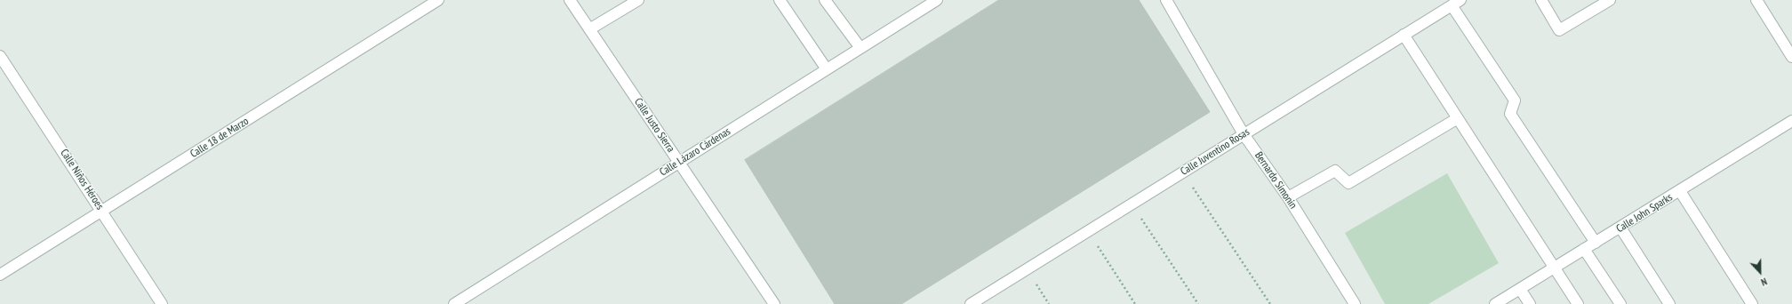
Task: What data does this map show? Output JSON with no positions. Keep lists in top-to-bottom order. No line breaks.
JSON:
{"streets":{"street":["Calle Justo Sierra","Calle 18 de Marzo","Calle Lázaro Cárdenas","Calle Juventino Rosas","Calle Niños Héroes","Bernardo Simonin","Calle John Sparks"]},"crossings":[["Calle Justo Sierra","Calle Lázaro Cárdenas"],["Calle 18 de Marzo","Calle Niños Héroes"],["Calle Juventino Rosas","Bernardo Simonin"]],"north":"bottom"}
